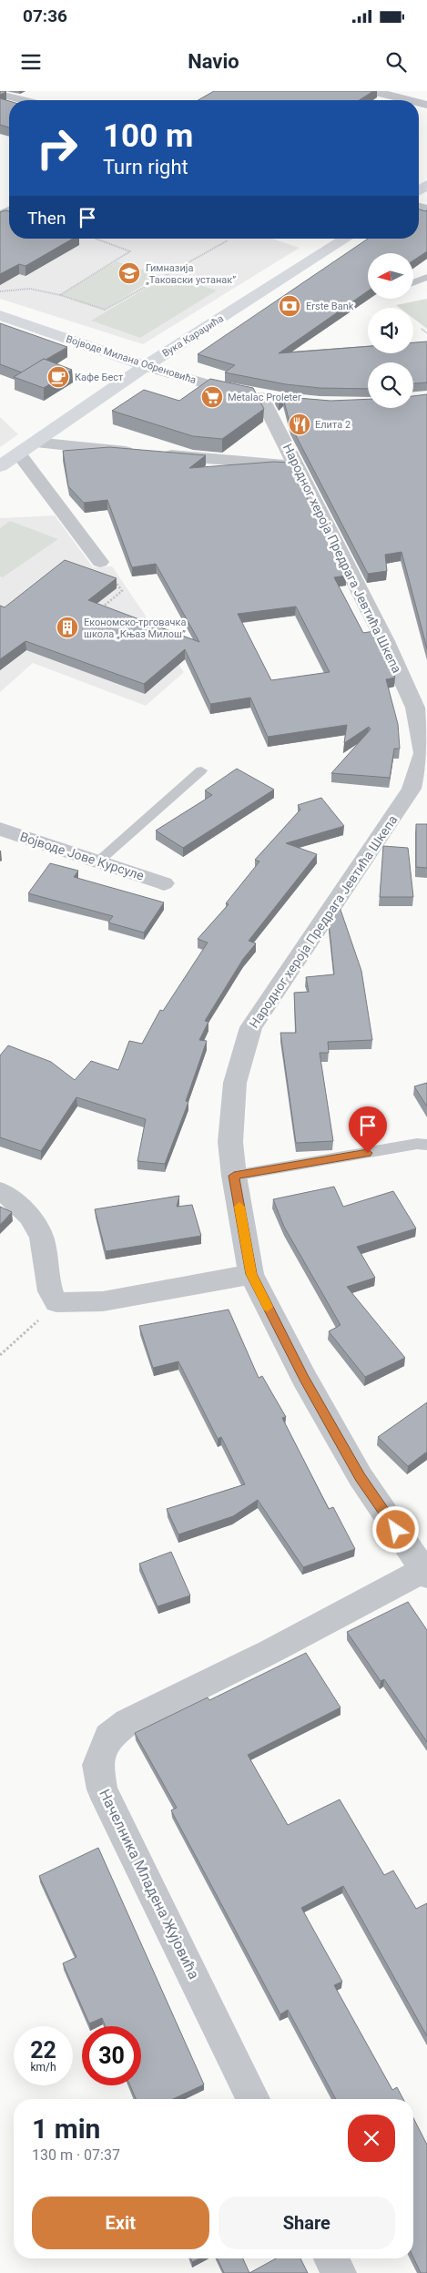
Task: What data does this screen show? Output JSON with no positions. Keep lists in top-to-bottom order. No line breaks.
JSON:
{"streets":{"street":["Вука Караџића","Војводе Милана Обреновића","Народног хероја Предрага Јевтића Шкепа","Војводе Јове Курсуле","Начелника Младена Жујовића"]},"crossings":[["Вука Караџића","Војводе Милана Обреновића"],["Војводе Милана Обреновића","Народног хероја Предрага Јевтића Шкепа"],["Народног хероја Предрага Јевтића Шкепа","Начелника Младена Жујовића"]],"places":{"school or university":["Гимназија „Таковски устанак”"],"bank":["Erste Bank"],"cafe":["Кафе Бест"],"supermarket":["Metalac Proleter"],"restaurant":["Елита 2"],"building":["Економско-трговачка школа „Књаз Милош”"]},"north":"left","page":{"status":"07:36","header":"Navio","turn":["100 m","Turn right"],"then":"Then","speed":"22 km/h","limit":"30","heading":["1 min","130 m · 07:37"],"buttons":["Exit","Share"]}}
